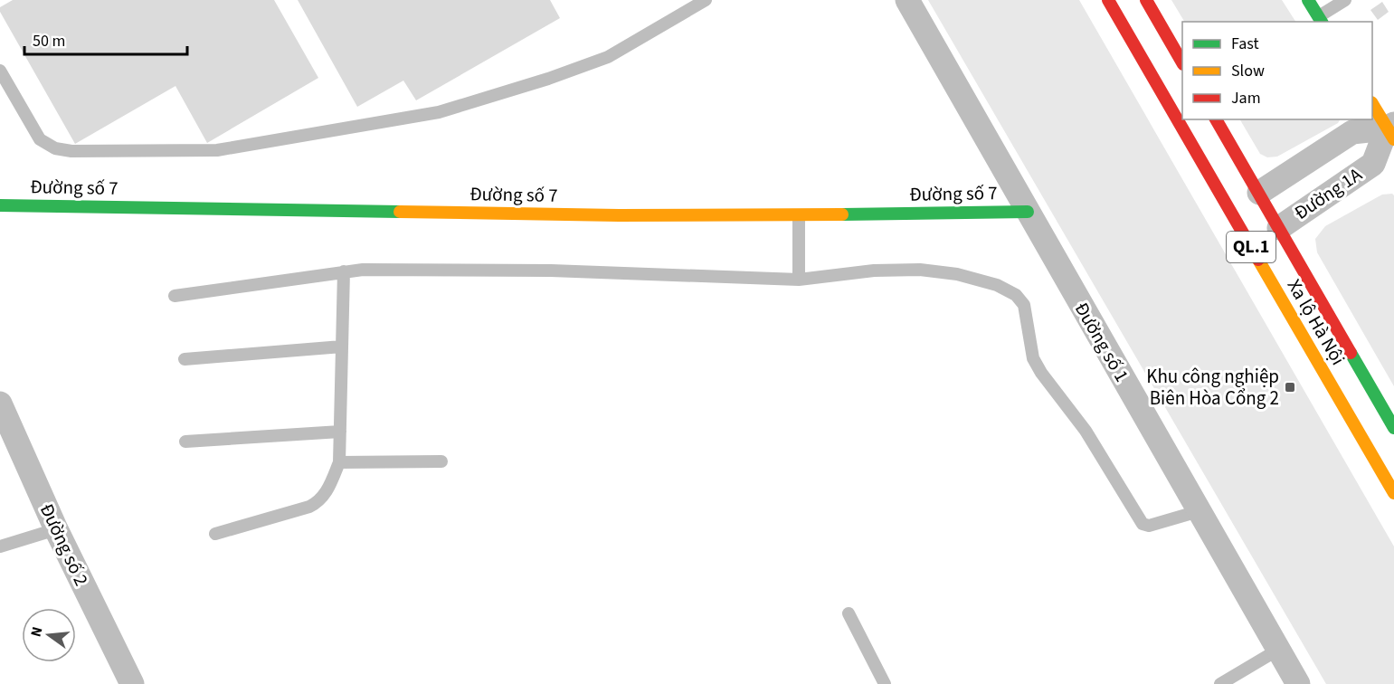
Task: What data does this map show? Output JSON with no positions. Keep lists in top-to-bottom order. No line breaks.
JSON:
{"streets":{"main road":["Đường số 7","QL.1","Xa lộ Hà Nội"],"street":["Đường 1A","Đường số 1","Đường số 2"]},"crossings":[["Đường số 7","Đường số 1"],["Đường 1A","Xa lộ Hà Nội"]],"places":{"transit":["Khu công nghiệp Biên Hòa Cổng 2"]},"legend":["Fast","Slow","Jam"],"scale_bar":"50 m","north":"left"}
